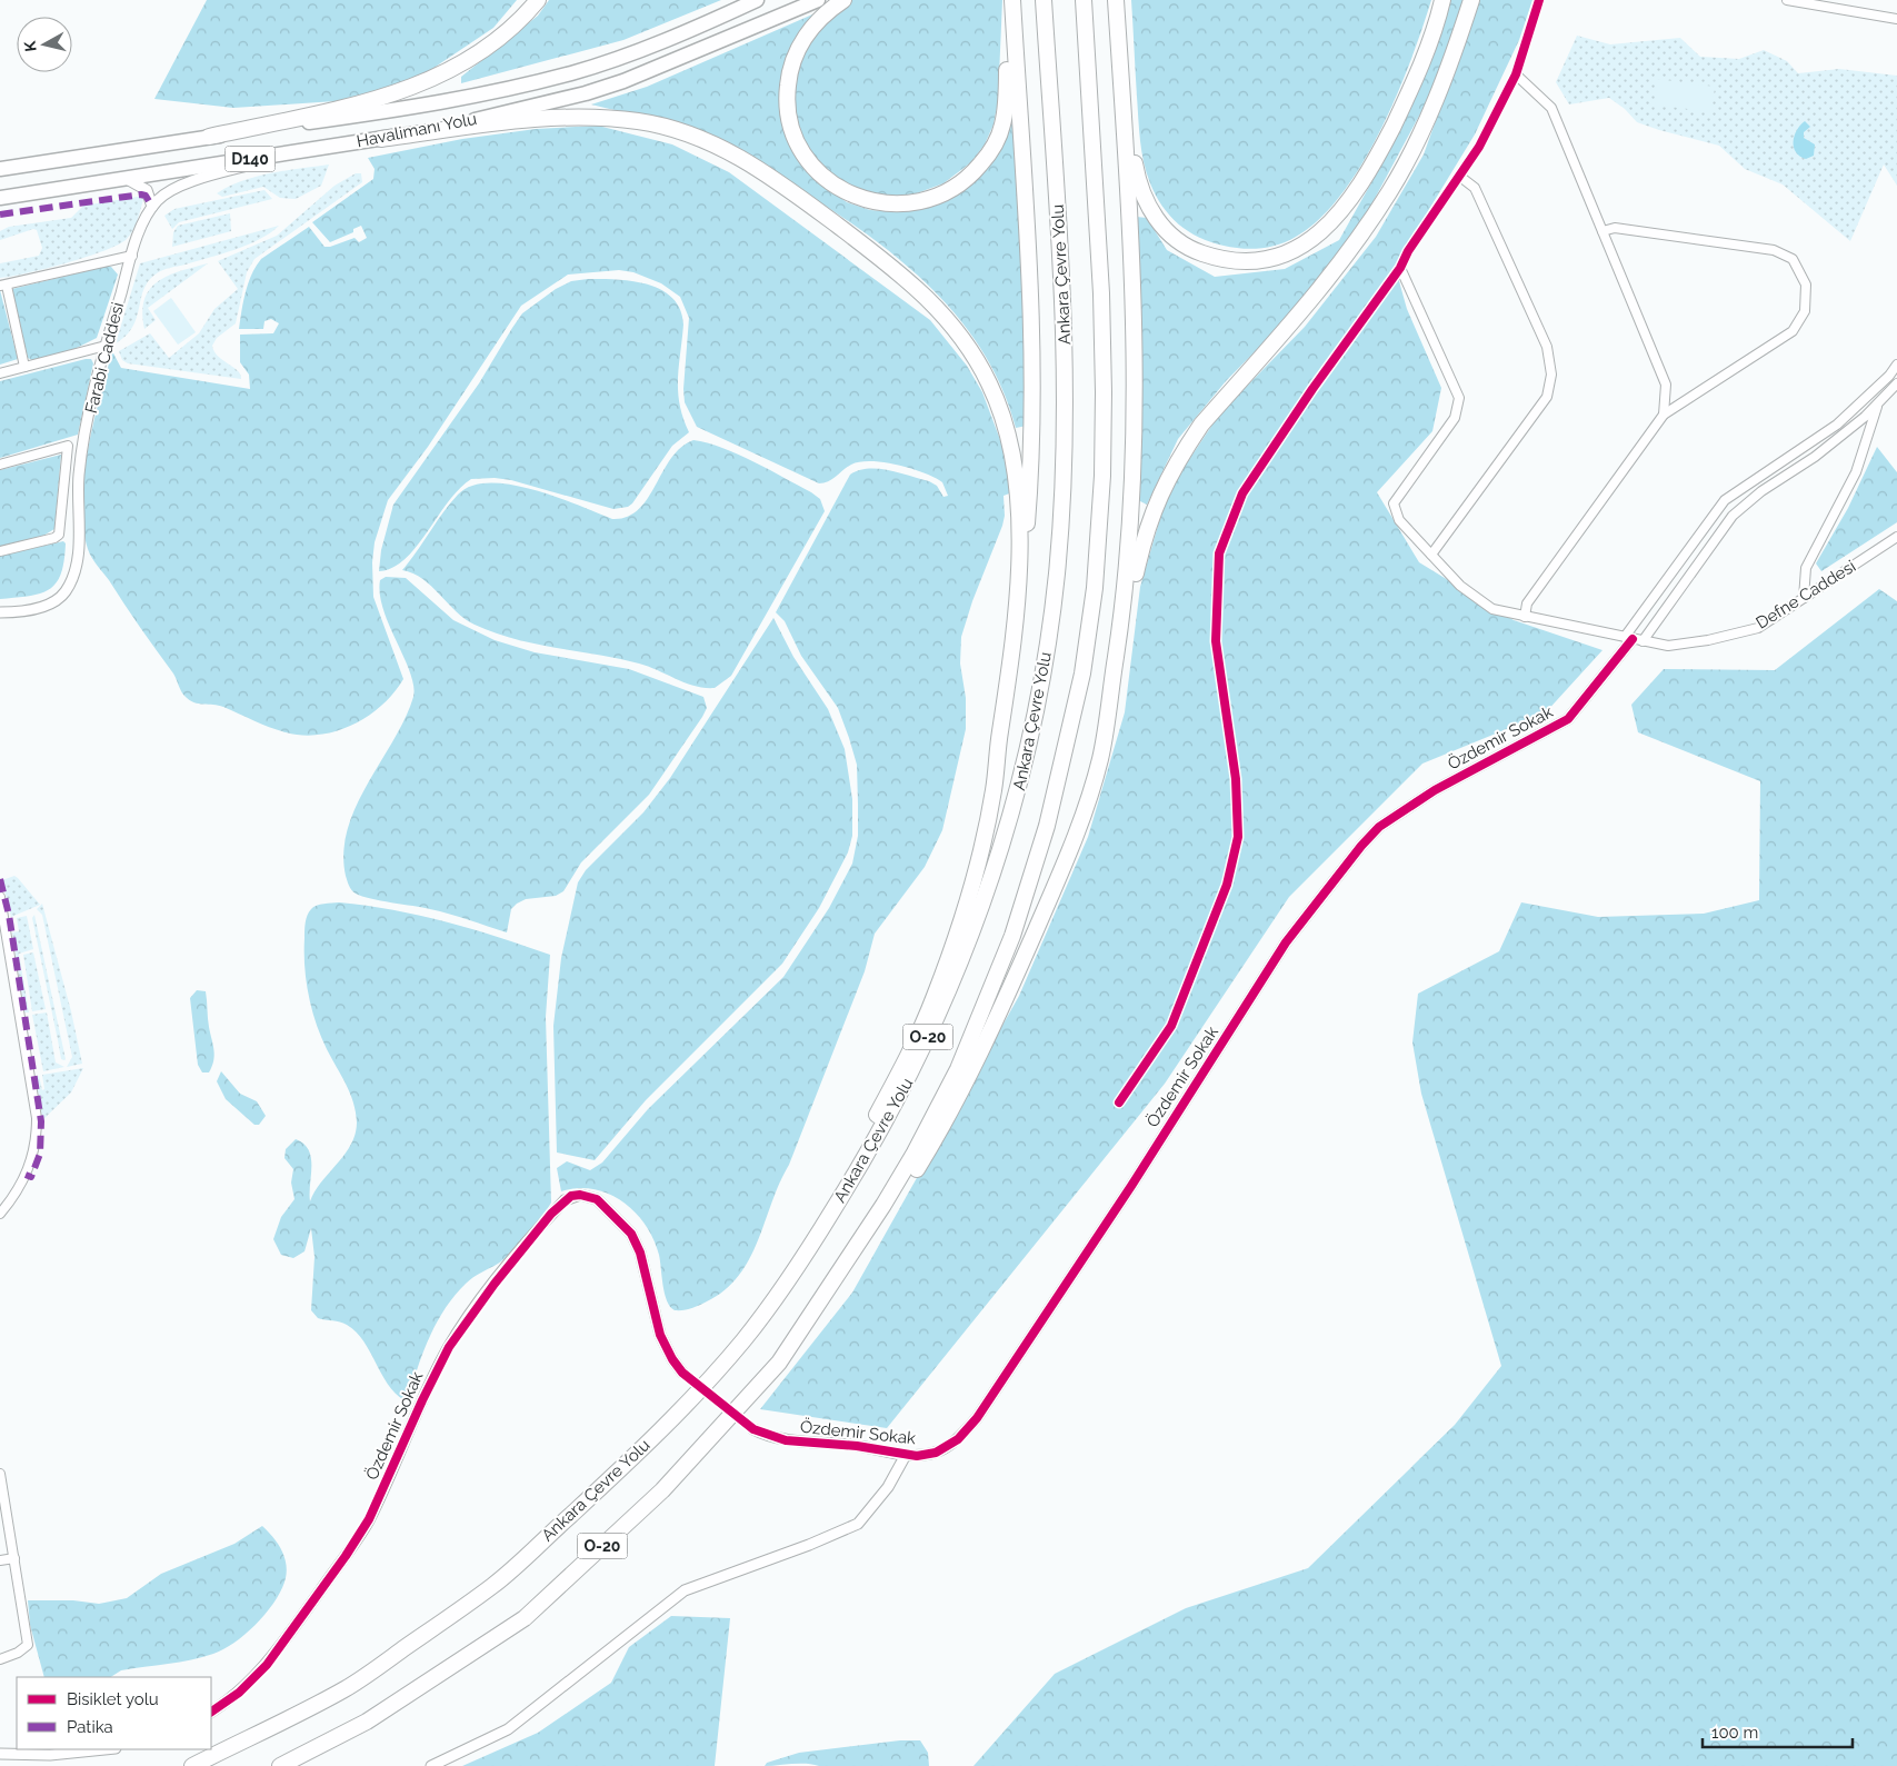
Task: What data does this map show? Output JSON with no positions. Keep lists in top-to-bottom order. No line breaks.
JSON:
{"streets":{"highway":["Havalimanı Yolu","D140","Ankara Çevre Yolu","O-20"],"street":["Farabi Caddesi","Defne Caddesi","Özdemir Sokak"]},"crossings":[["Havalimanı Yolu","Farabi Caddesi"],["Defne Caddesi","Özdemir Sokak"]],"legend":["Bisiklet yolu","Patika"],"scale_bar":"100 m","north":"left"}
